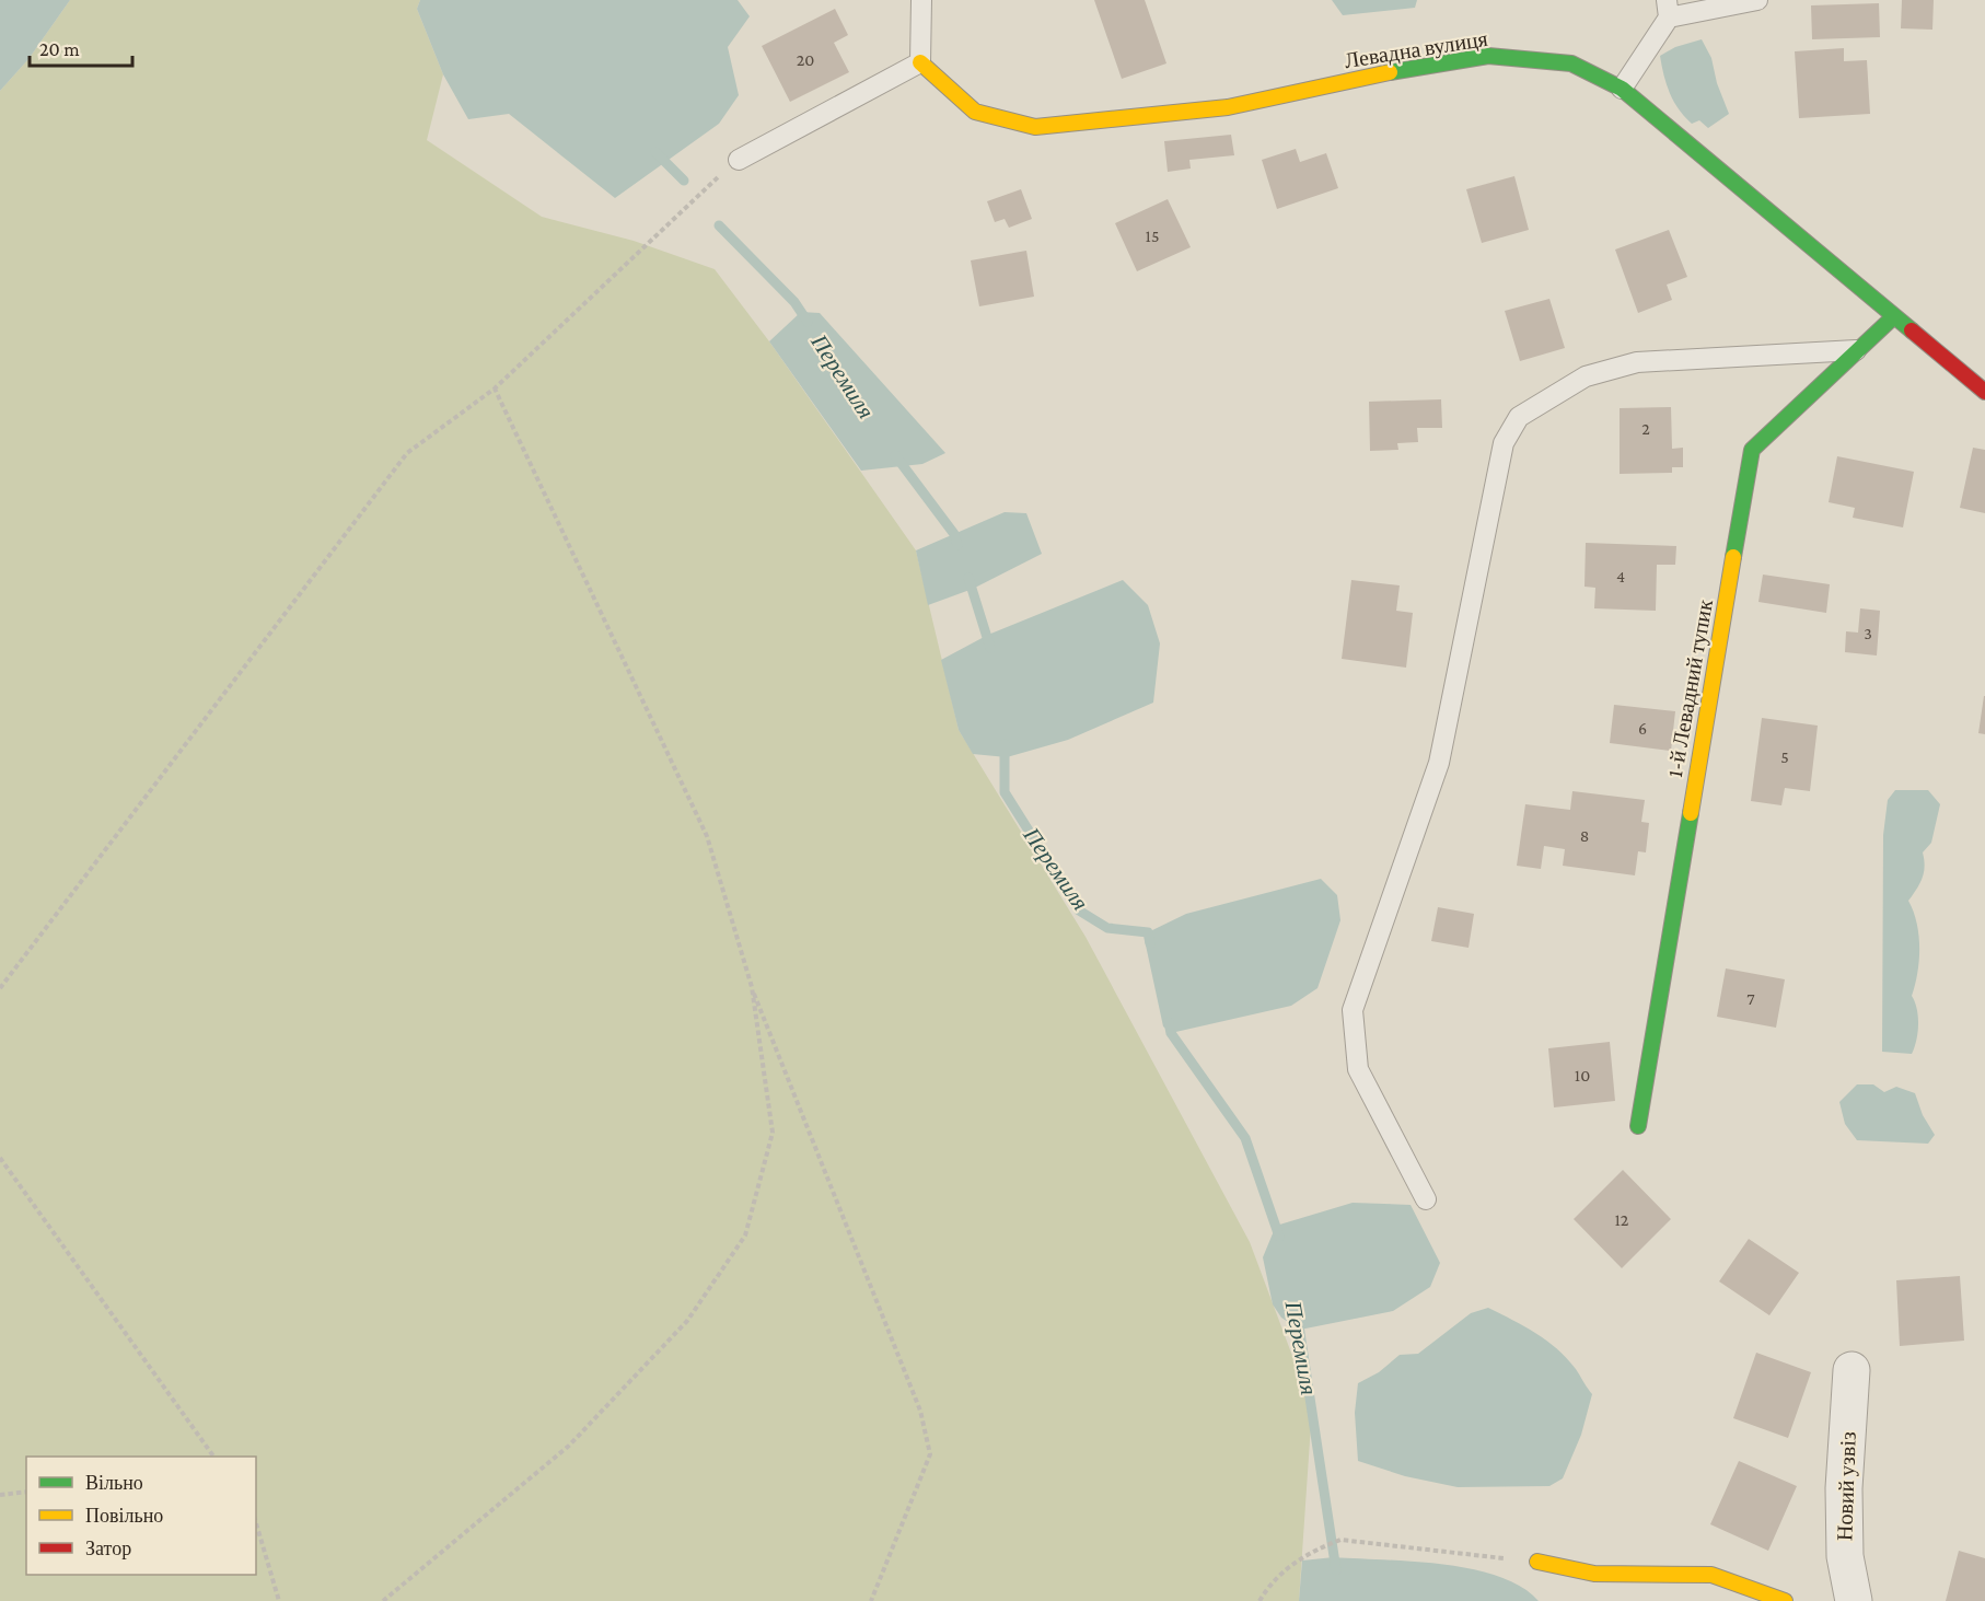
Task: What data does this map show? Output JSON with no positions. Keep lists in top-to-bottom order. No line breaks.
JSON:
{"streets":{"street":["Левадна вулиця","1-й Левадний тупик","Новий узвіз"]},"crossings":[["Левадна вулиця","1-й Левадний тупик"]],"water":["Перемиля"],"house_numbers":["20","15","2","4","3","6","5","8","7","10","12"],"legend":["Вільно","Повільно","Затор"],"scale_bar":"20 m"}
